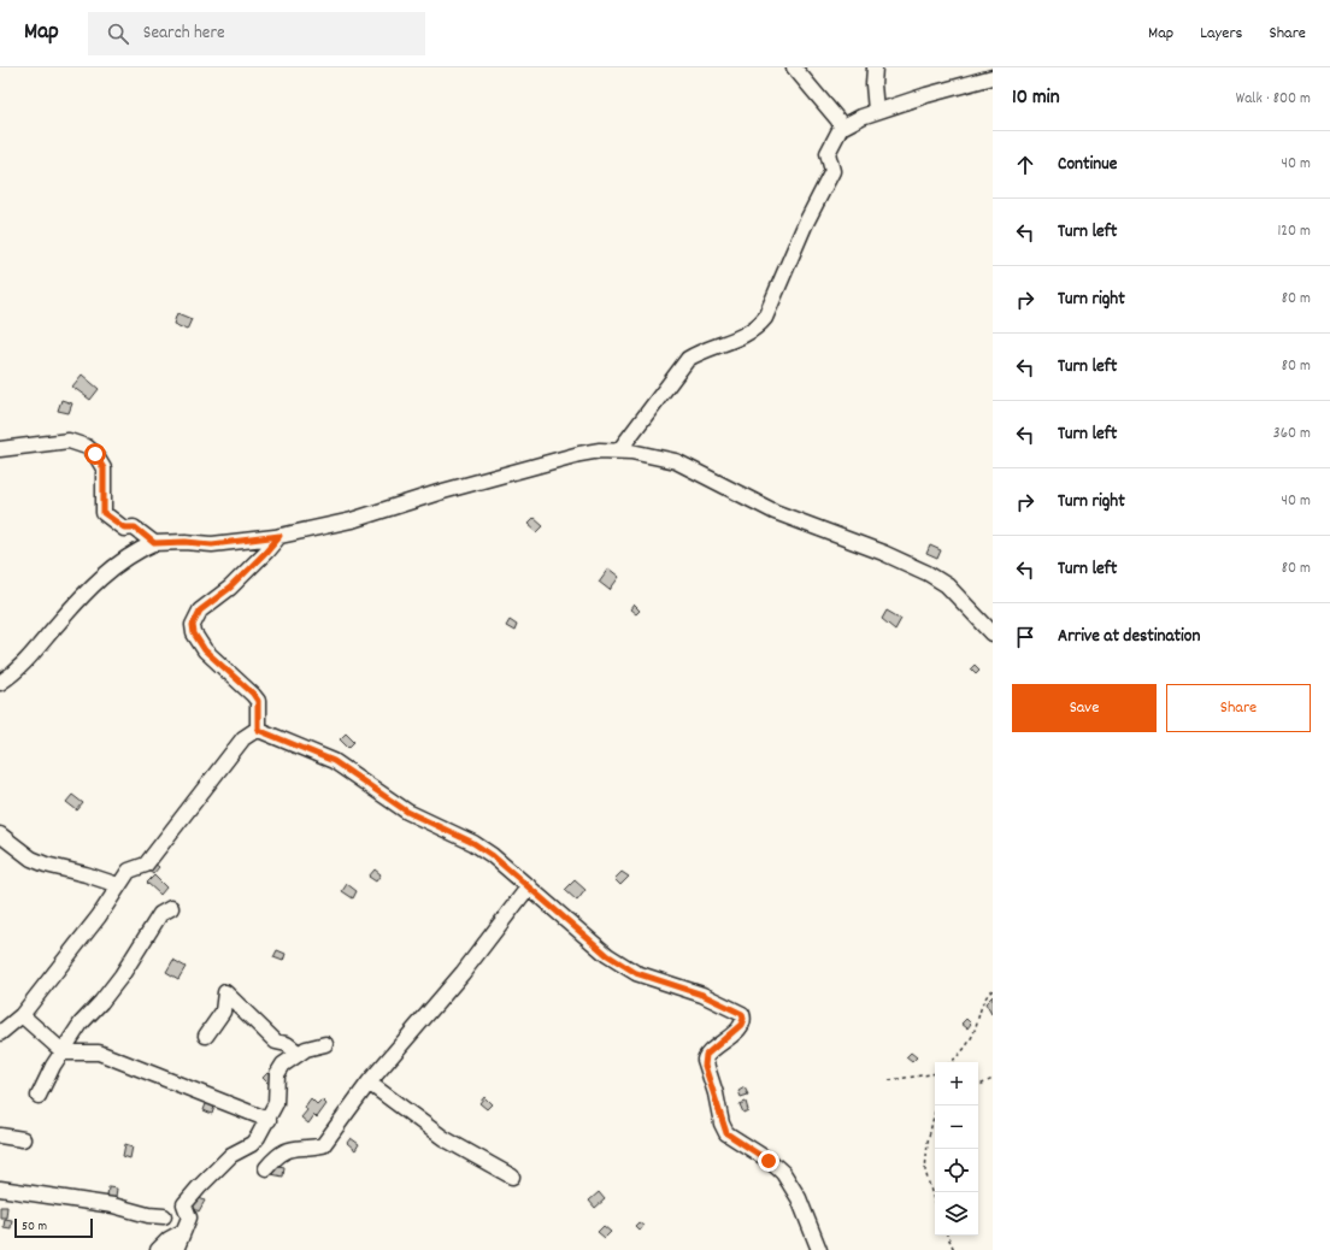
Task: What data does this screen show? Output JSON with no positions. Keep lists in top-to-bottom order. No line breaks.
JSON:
{"scale_bar":"50 m","page":{"header":"Map","search":"Search here","nav":["Map","Layers","Share"],"heading":["10 min","Walk · 800 m"],"list":[["Continue","40 m"],["Turn left","120 m"],["Turn right","80 m"],["Turn left","80 m"],["Turn left","360 m"],["Turn right","40 m"],["Turn left","80 m"],"Arrive at destination"],"buttons":["Save","Share"],"map_buttons":["+","−"],"scale":"50 m"}}
